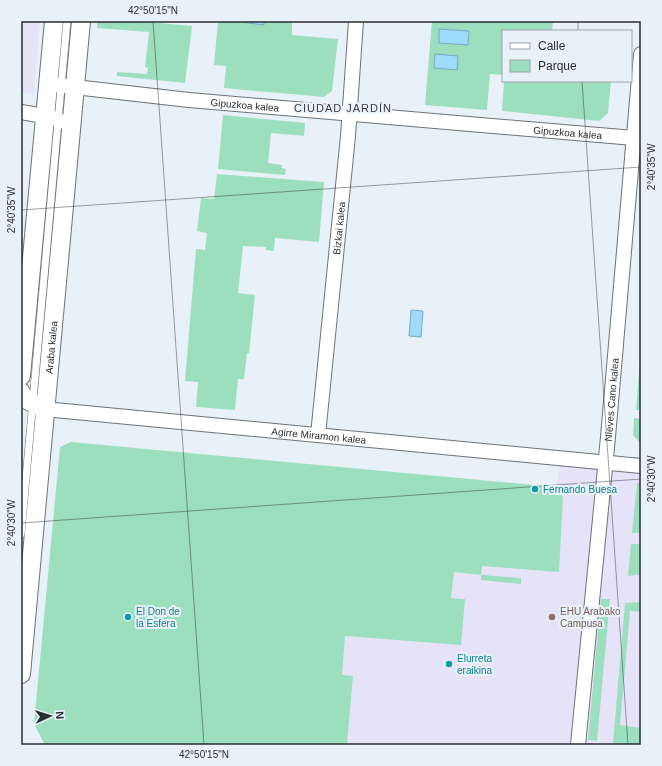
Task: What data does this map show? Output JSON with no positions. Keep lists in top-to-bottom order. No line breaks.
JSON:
{"streets":{"street":["Gipuzkoa kalea","Bizkai kalea","Araba kalea","Nieves Cano kalea","Agirre Miramon kalea"]},"crossings":[["Gipuzkoa kalea","Bizkai kalea"],["Gipuzkoa kalea","Araba kalea"],["Gipuzkoa kalea","Nieves Cano kalea"],["Bizkai kalea","Agirre Miramon kalea"],["Araba kalea","Agirre Miramon kalea"],["Nieves Cano kalea","Agirre Miramon kalea"]],"districts":["CIUDAD JARDÍN"],"places":["Fernando Buesa","El Don de la Esfera","EHU Arabako Campusa","Elurreta eraikina"],"legend":["Calle","Parque"],"north":"right","coordinates":["42°50'15\"N","2°40'35\"W","2°40'30\"W"]}
